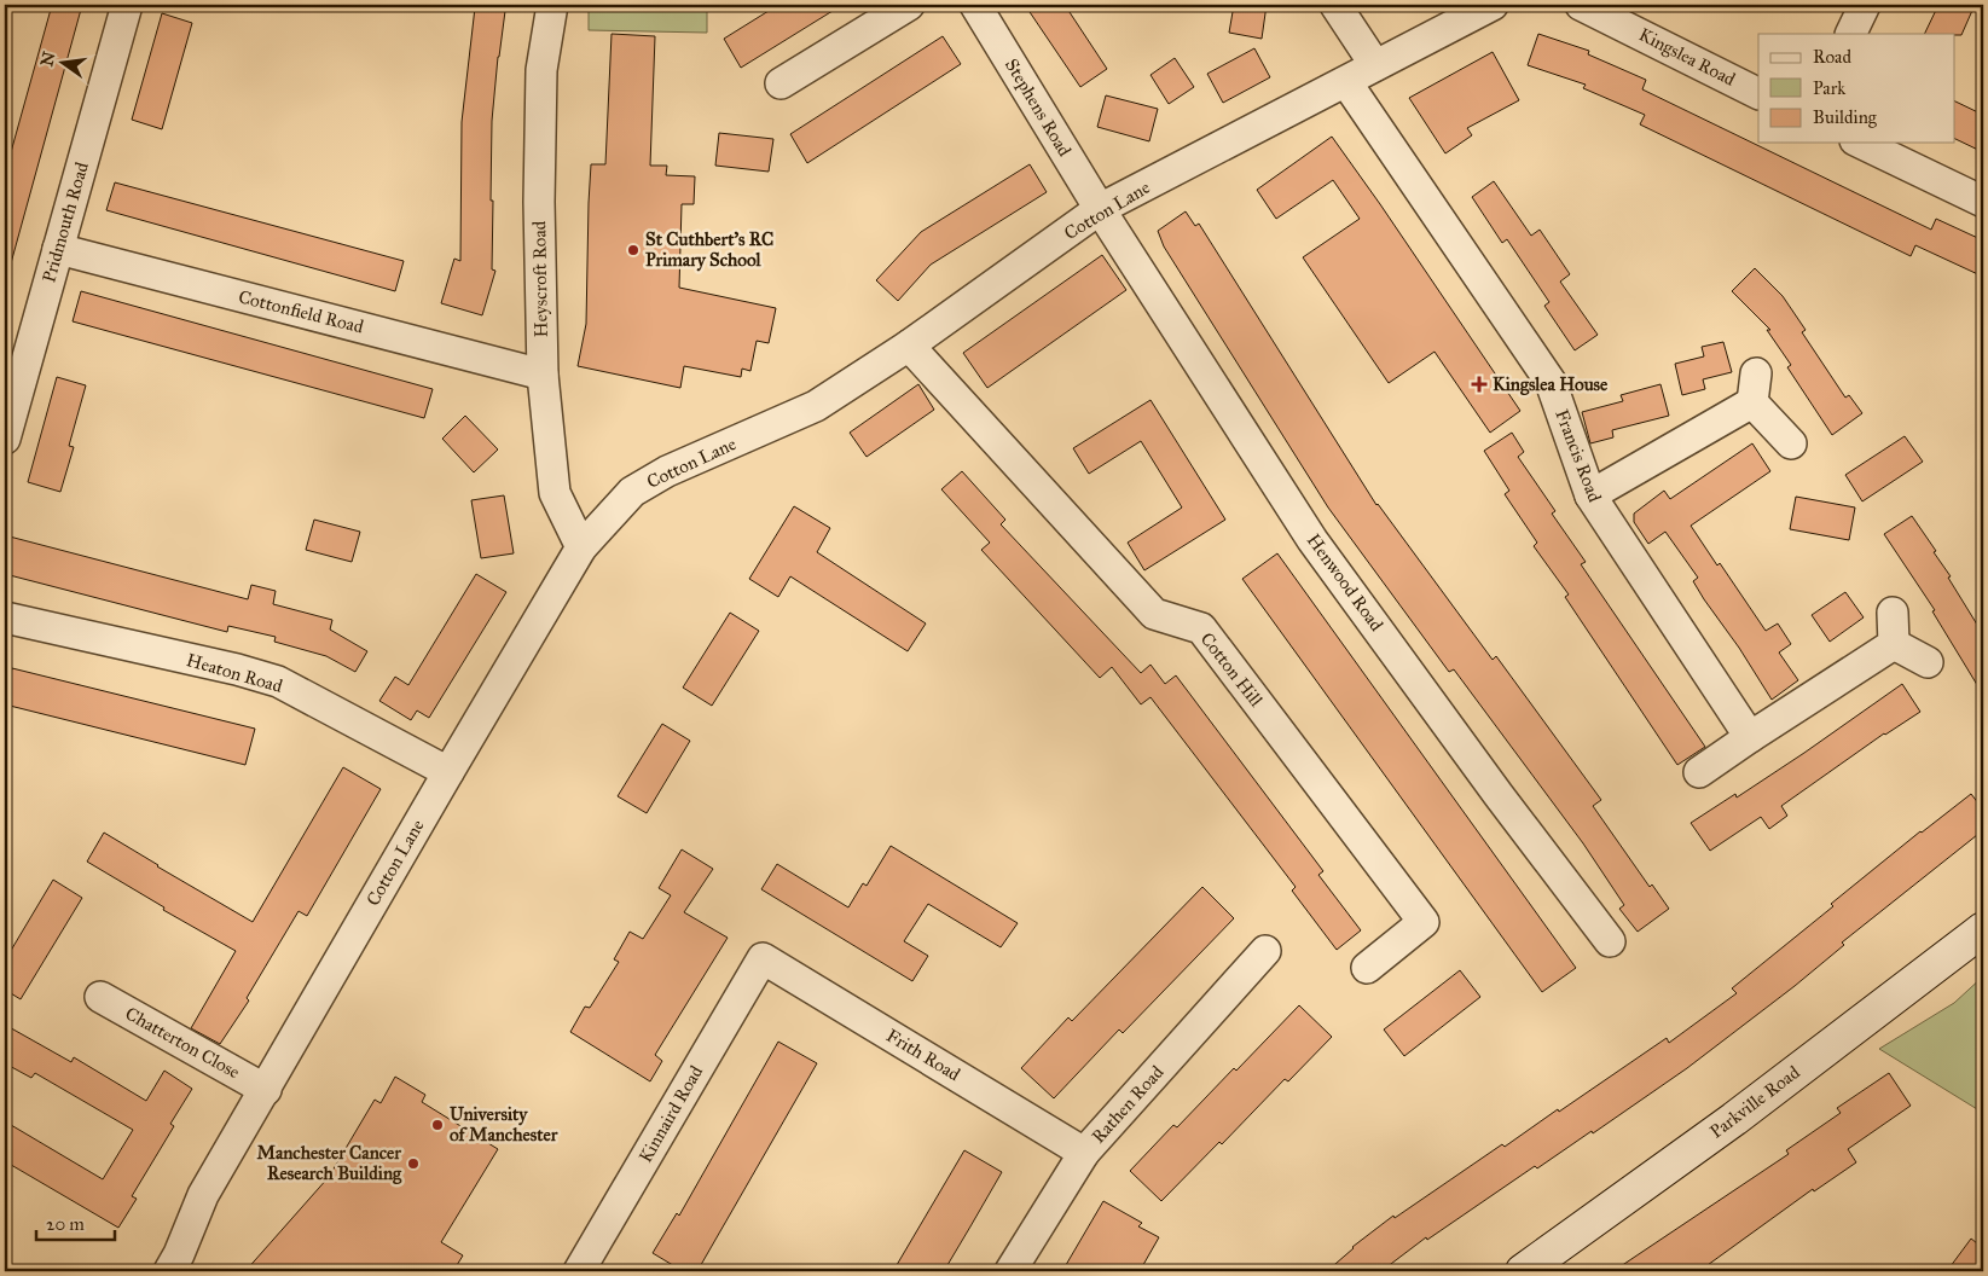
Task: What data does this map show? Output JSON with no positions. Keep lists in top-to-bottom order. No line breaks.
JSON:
{"streets":{"street":["Kingslea Road","Stephens Road","Cotton Lane","Pridmouth Road","Heyscroft Road","Cottonfield Road","Francis Road","Henwood Road","Cotton Hill","Heaton Road","Chatterton Close","Frith Road","Parkville Road","Rathen Road","Kinnaird Road"]},"crossings":[["Stephens Road","Cotton Lane"],["Stephens Road","Henwood Road"],["Cotton Lane","Heyscroft Road"],["Cotton Lane","Francis Road"],["Cotton Lane","Henwood Road"],["Cotton Lane","Cotton Hill"],["Cotton Lane","Heaton Road"],["Cotton Lane","Chatterton Close"],["Pridmouth Road","Cottonfield Road"],["Heyscroft Road","Cottonfield Road"],["Frith Road","Rathen Road"],["Frith Road","Kinnaird Road"]],"places":{"other":["St Cuthbert's RC Primary School","University of Manchester","Manchester Cancer Research Building"],"health":["Kingslea House"]},"legend":["Road","Park","Building"],"scale_bar":"20 m","north":"left"}
